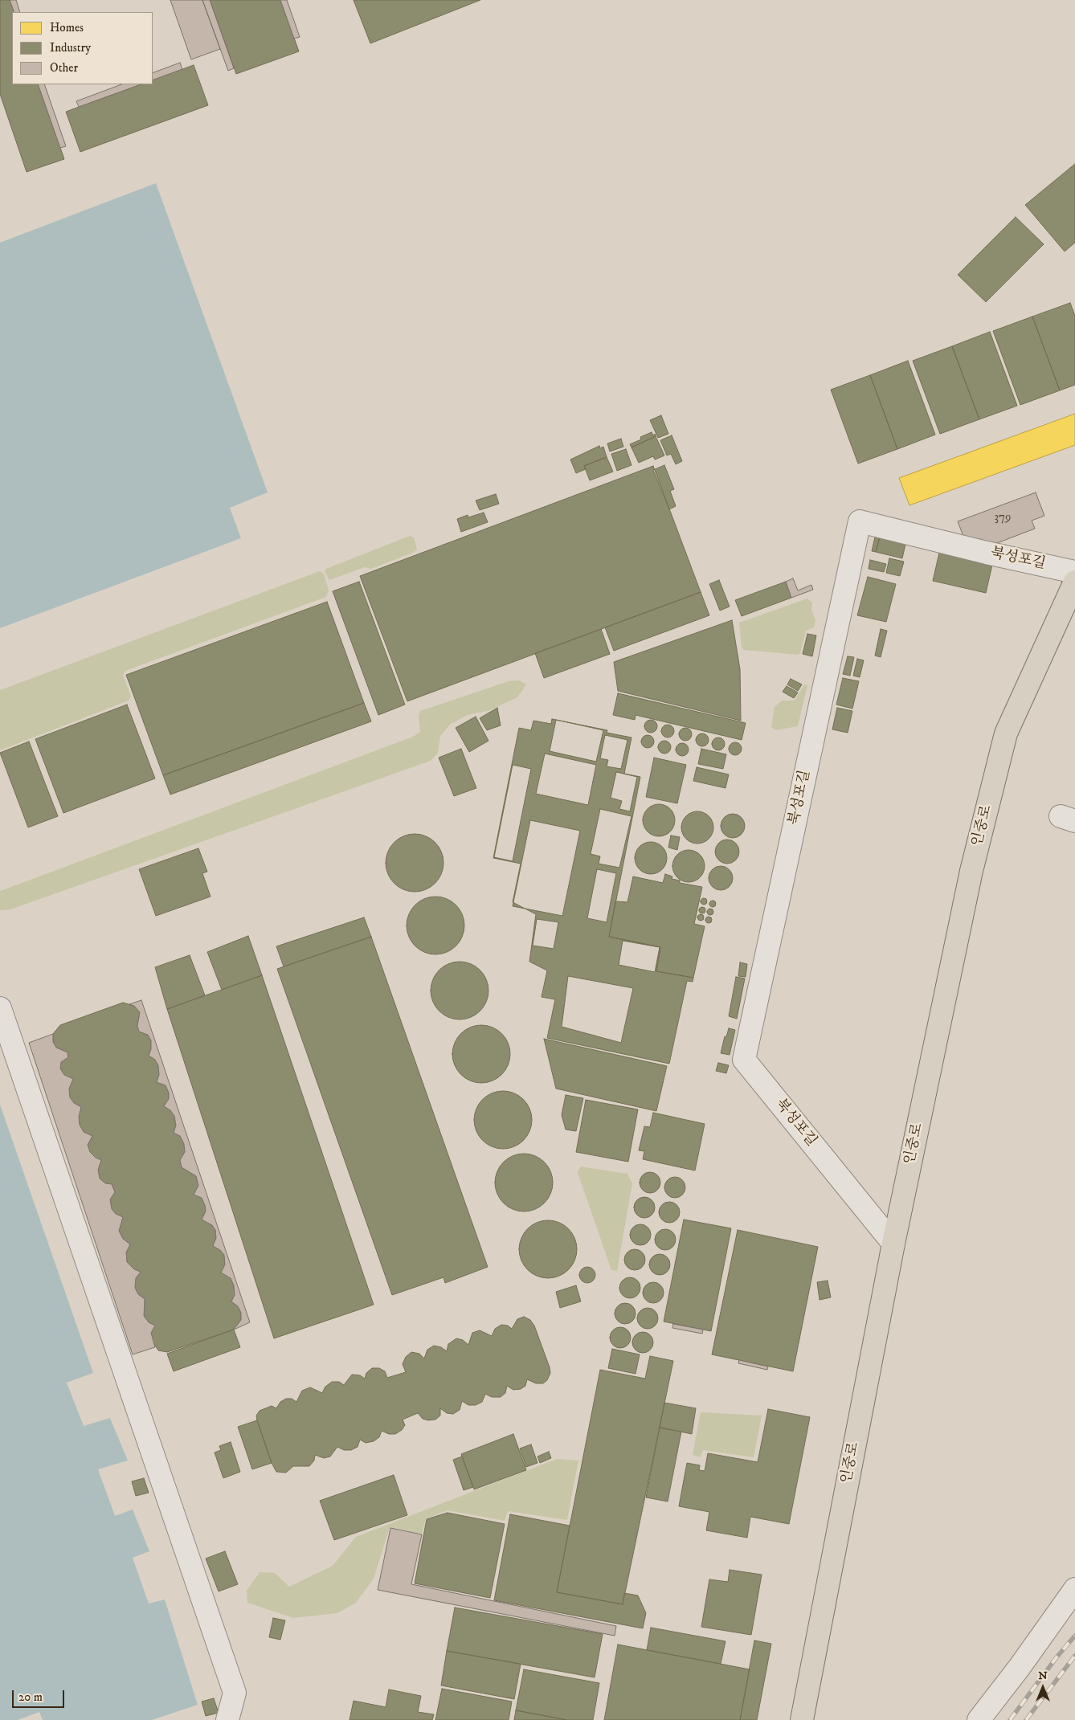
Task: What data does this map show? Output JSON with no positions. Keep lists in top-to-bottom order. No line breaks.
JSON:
{"streets":{"main road":["인중로"],"lane":["북성포길"]},"crossings":[["북성포길","인중로"]],"house_numbers":["379"],"legend":["Homes","Industry","Other"],"scale_bar":"20 m","north":"top"}
